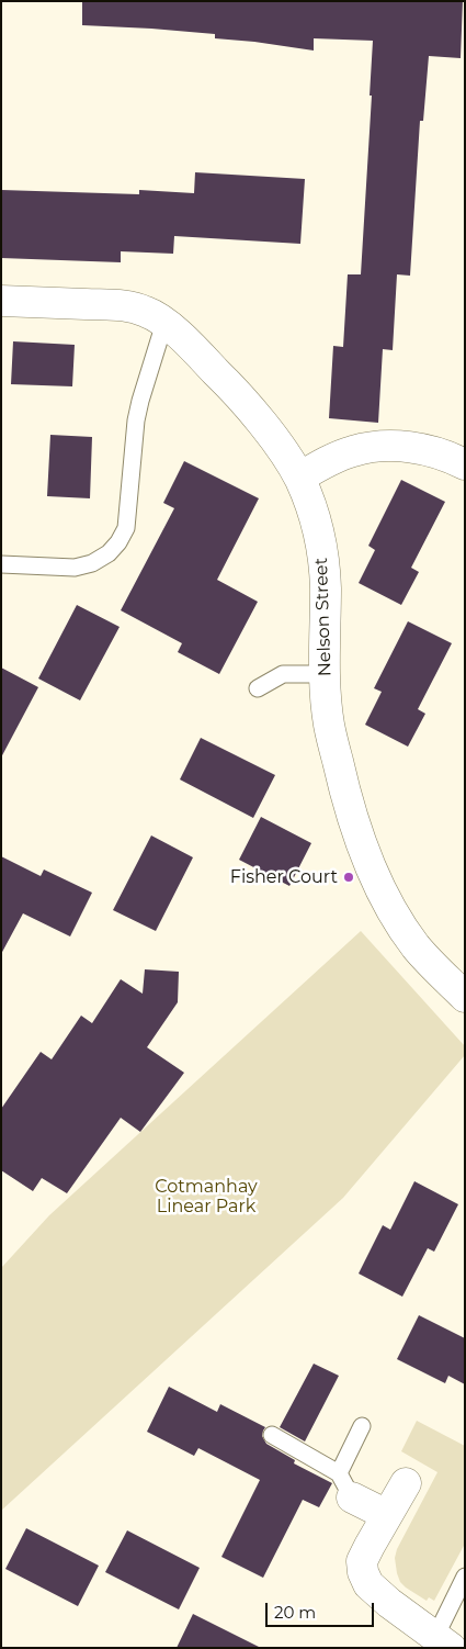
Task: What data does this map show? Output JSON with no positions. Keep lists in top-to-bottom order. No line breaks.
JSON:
{"streets":{"street":["Nelson Street"]},"parks":["Cotmanhay Linear Park"],"places":["Fisher Court"],"scale_bar":"20 m"}
